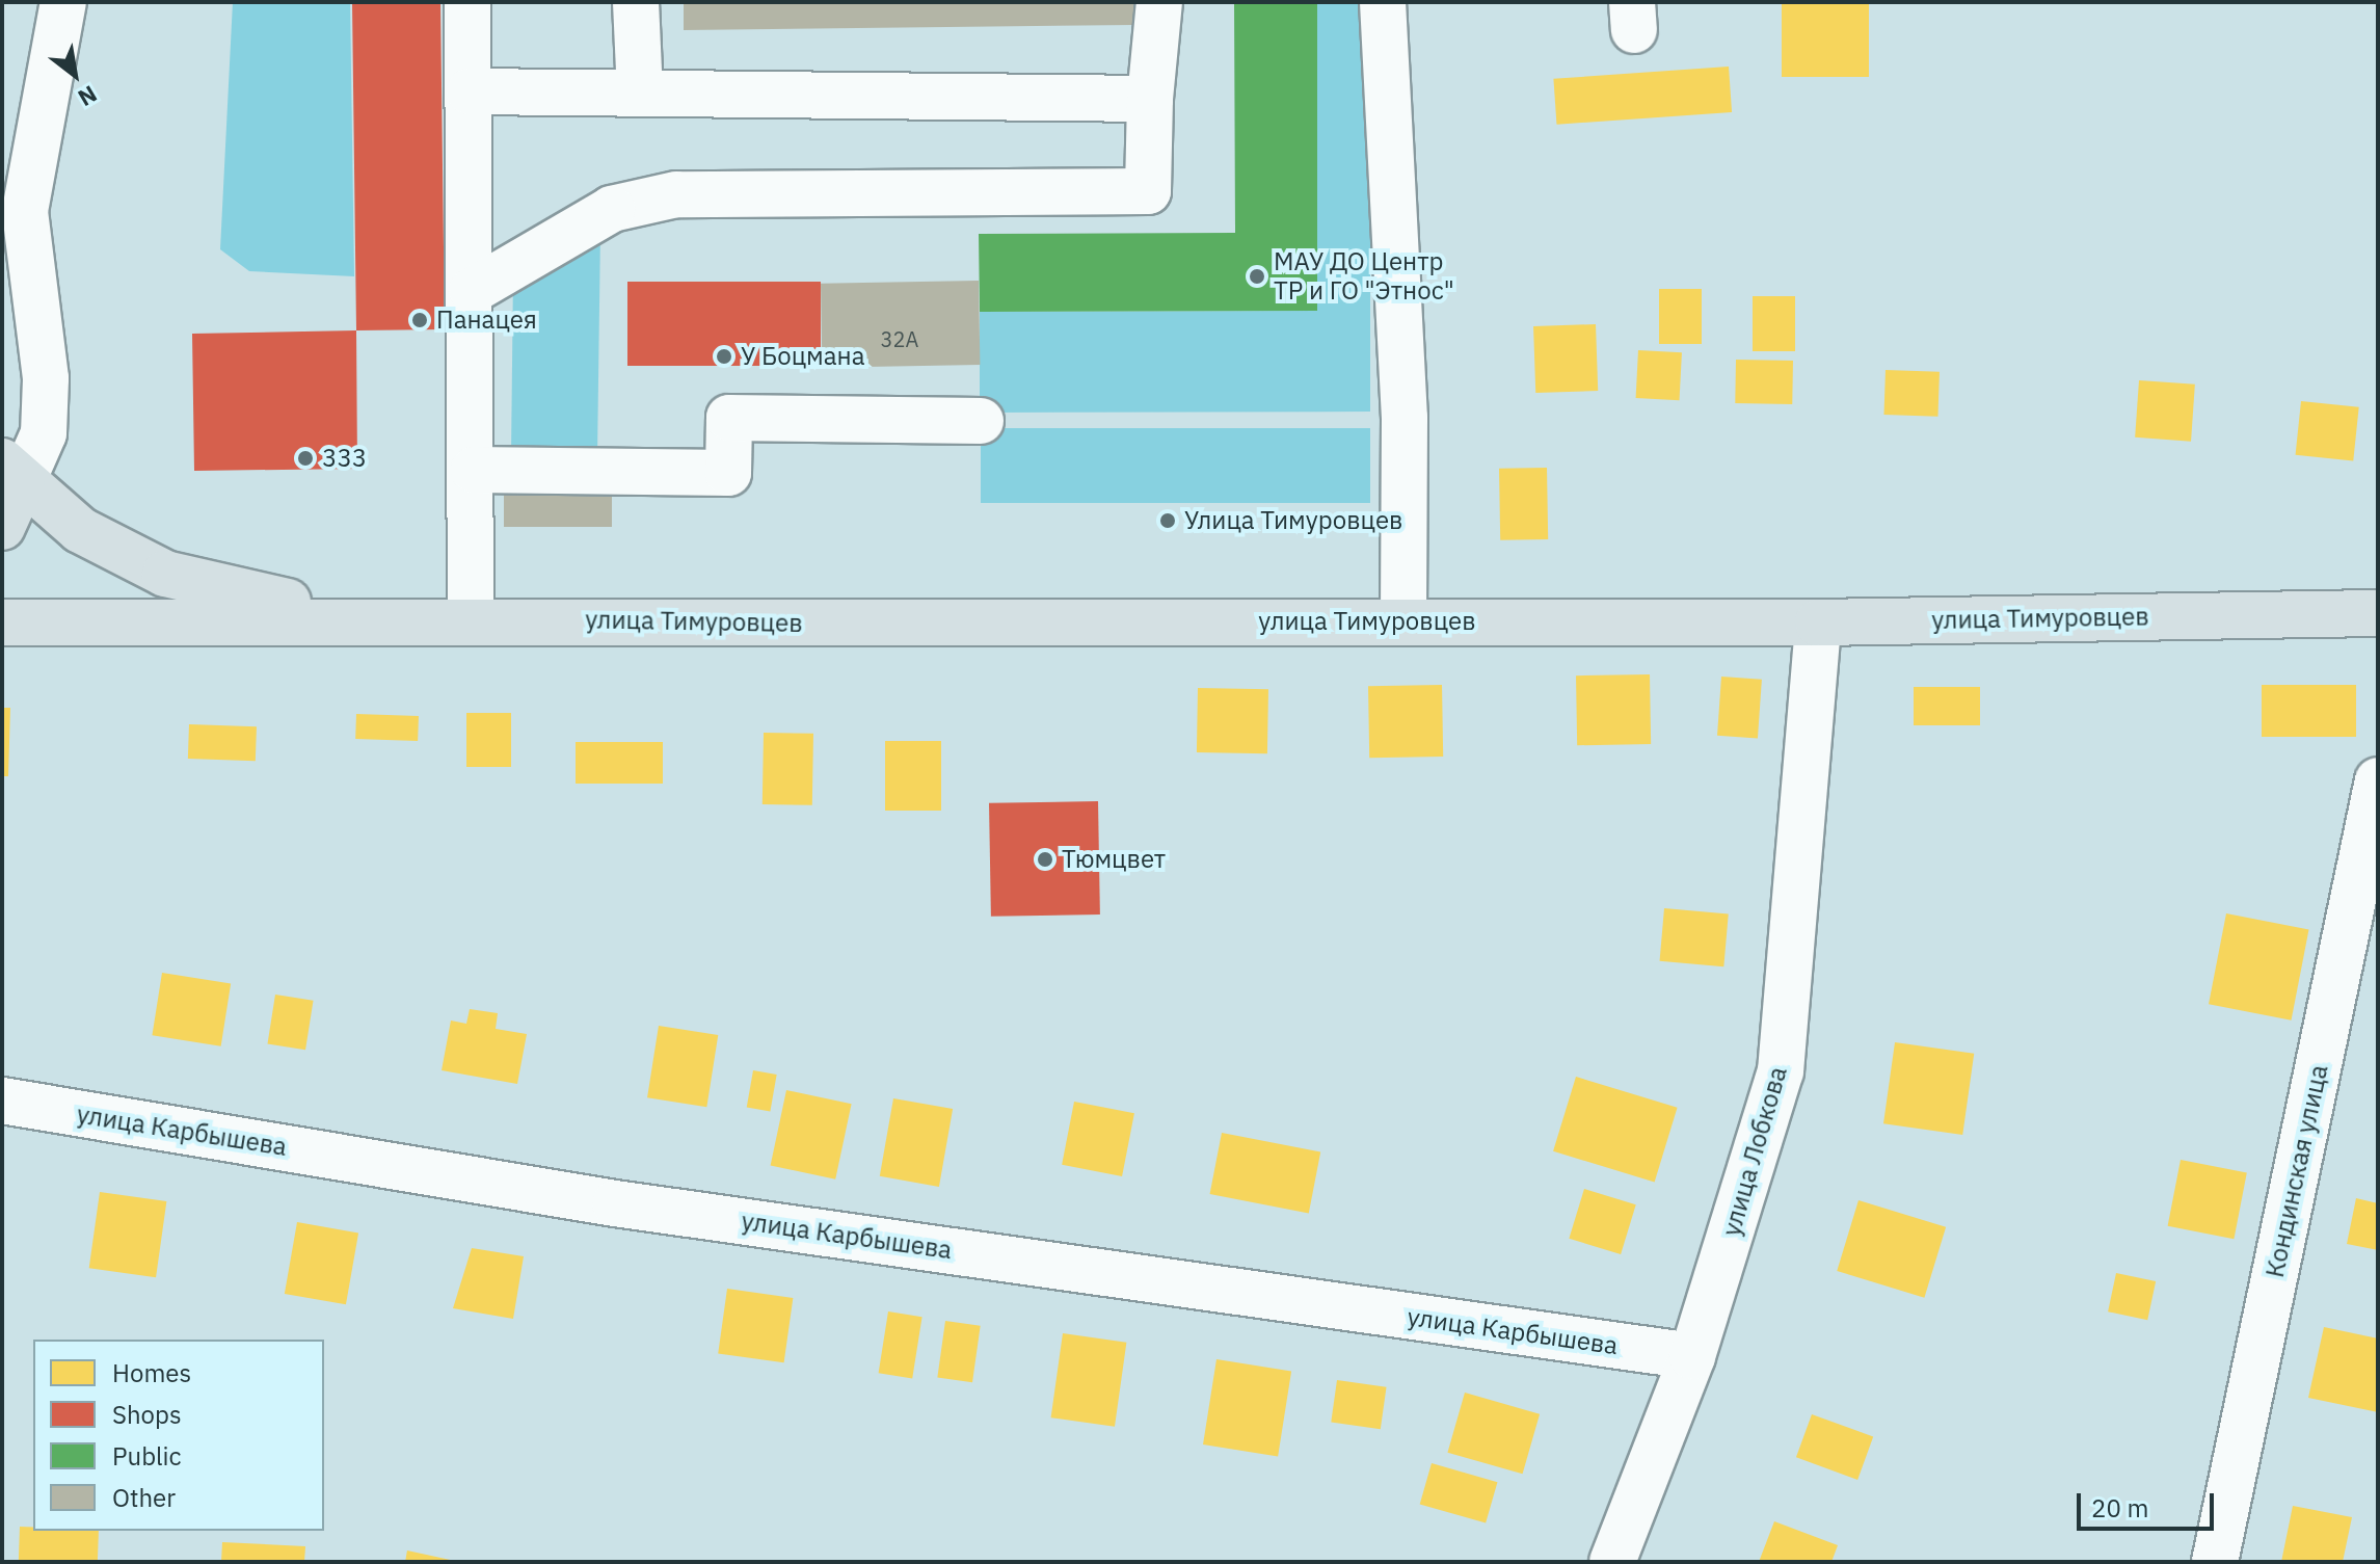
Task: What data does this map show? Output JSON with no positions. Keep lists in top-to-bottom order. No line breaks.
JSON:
{"streets":{"main road":["улица Тимуровцев"],"street":["улица Карбышева","улица Лобкова","Кондинская улица"]},"crossings":[["улица Тимуровцев","улица Лобкова"],["улица Карбышева","улица Лобкова"]],"places":["МАУ ДО Центр ТР и ГО \"Этнос\"","Панацея","У Боцмана","333","Улица Тимуровцев","Тюмцвет"],"house_numbers":["32А"],"legend":["Homes","Shops","Public","Other"],"scale_bar":"20 m","north":"bottom right"}
